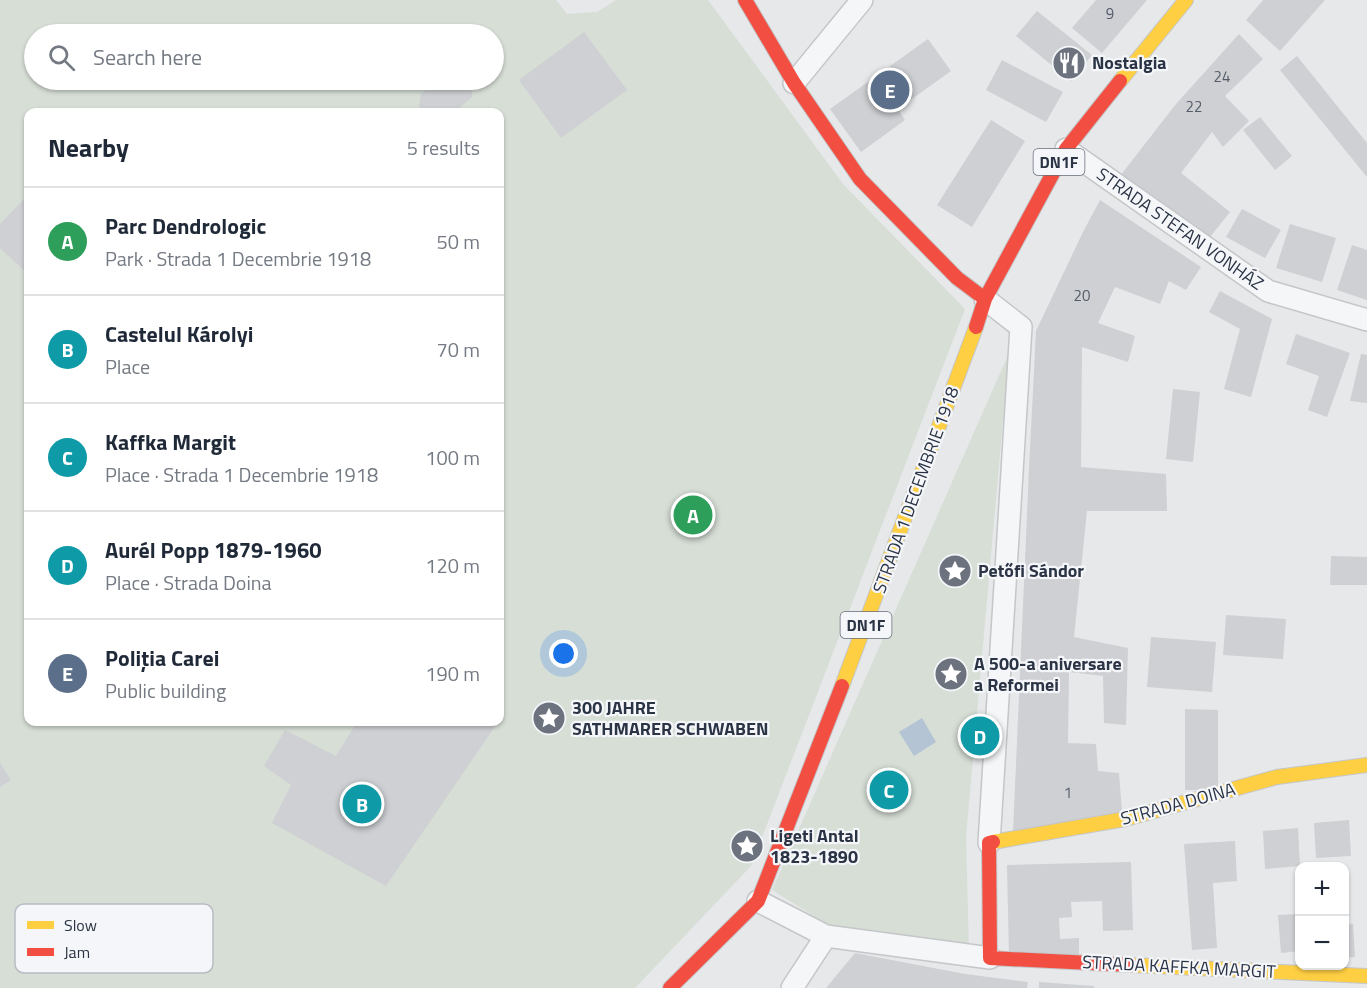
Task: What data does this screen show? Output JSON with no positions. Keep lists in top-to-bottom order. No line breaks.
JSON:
{"streets":{"street":["DN1F","STRADA STEFAN VONHÁZ","STRADA 1 DECEMBRIE 1918","STRADA DOINA","STRADA KAFFKA MARGIT"]},"crossings":[["STRADA STEFAN VONHÁZ","STRADA 1 DECEMBRIE 1918"]],"places":{"restaurant":["Nostalgia"],"place":["Petőfi Sándor","A 500-a aniversare a Reformei","300 JAHRE SATHMARER SCHWABEN","Ligeti Antal 1823-1890"]},"house_numbers":["9","24","22","20","1"],"legend":["Slow","Jam"],"page":{"search":"Search here","pins":["E","A","D","C","B"],"heading":["Nearby","5 results"],"list":[{"mark":"A","name":"Parc Dendrologic","note":"Park · Strada 1 Decembrie 1918","value":"50 m"},{"mark":"B","name":"Castelul Károlyi","note":"Place","value":"70 m"},{"mark":"C","name":"Kaffka Margit","note":"Place · Strada 1 Decembrie 1918","value":"100 m"},{"mark":"D","name":"Aurél Popp 1879-1960","note":"Place · Strada Doina","value":"120 m"},{"mark":"E","name":"Poliția Carei","note":"Public building","value":"190 m"}],"map_buttons":["+","−"]}}
